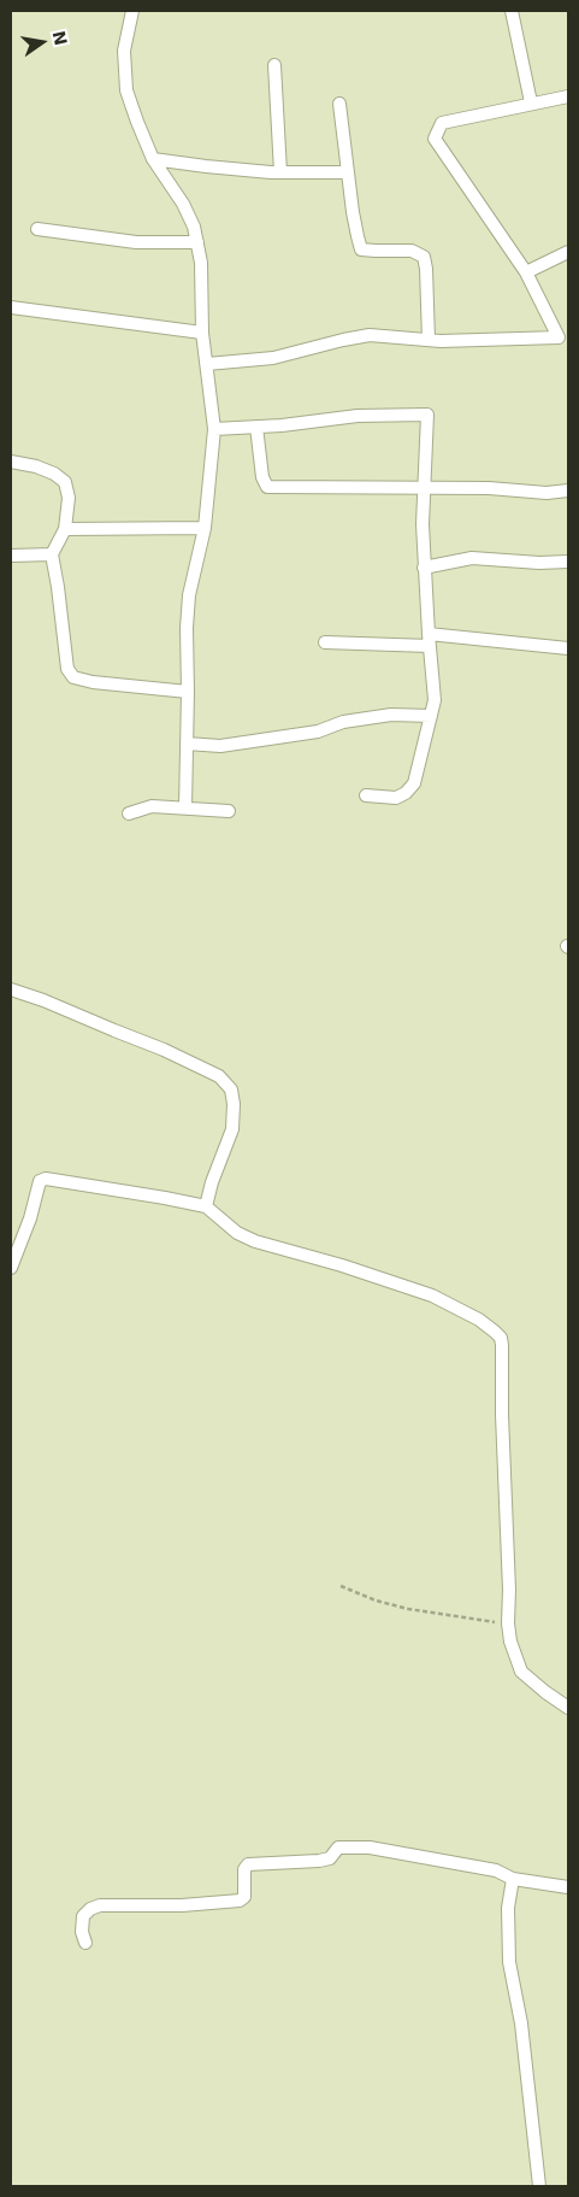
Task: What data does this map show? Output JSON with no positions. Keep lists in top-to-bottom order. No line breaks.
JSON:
{"north":"right"}
